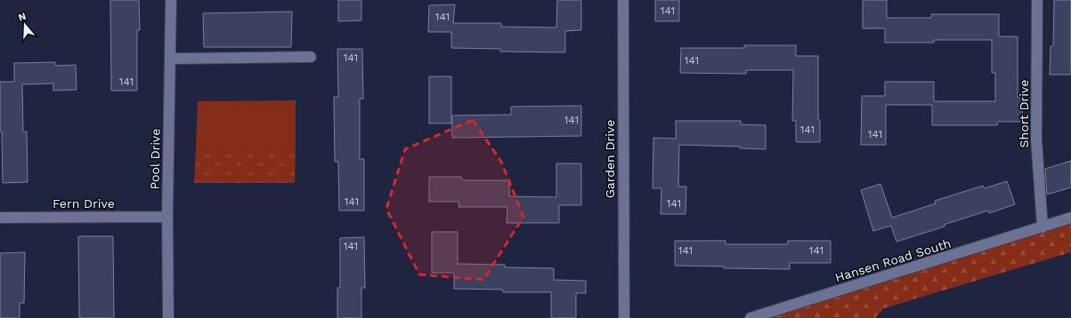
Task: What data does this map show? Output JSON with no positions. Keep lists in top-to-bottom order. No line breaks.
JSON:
{"streets":{"street":["Short Drive","Pool Drive","Garden Drive","Fern Drive","Hansen Road South"]},"crossings":[["Short Drive","Hansen Road South"],["Pool Drive","Fern Drive"]],"house_numbers":["141","141","141","141","141","141","141","141","141","141","141","141","141"],"north":"top"}
